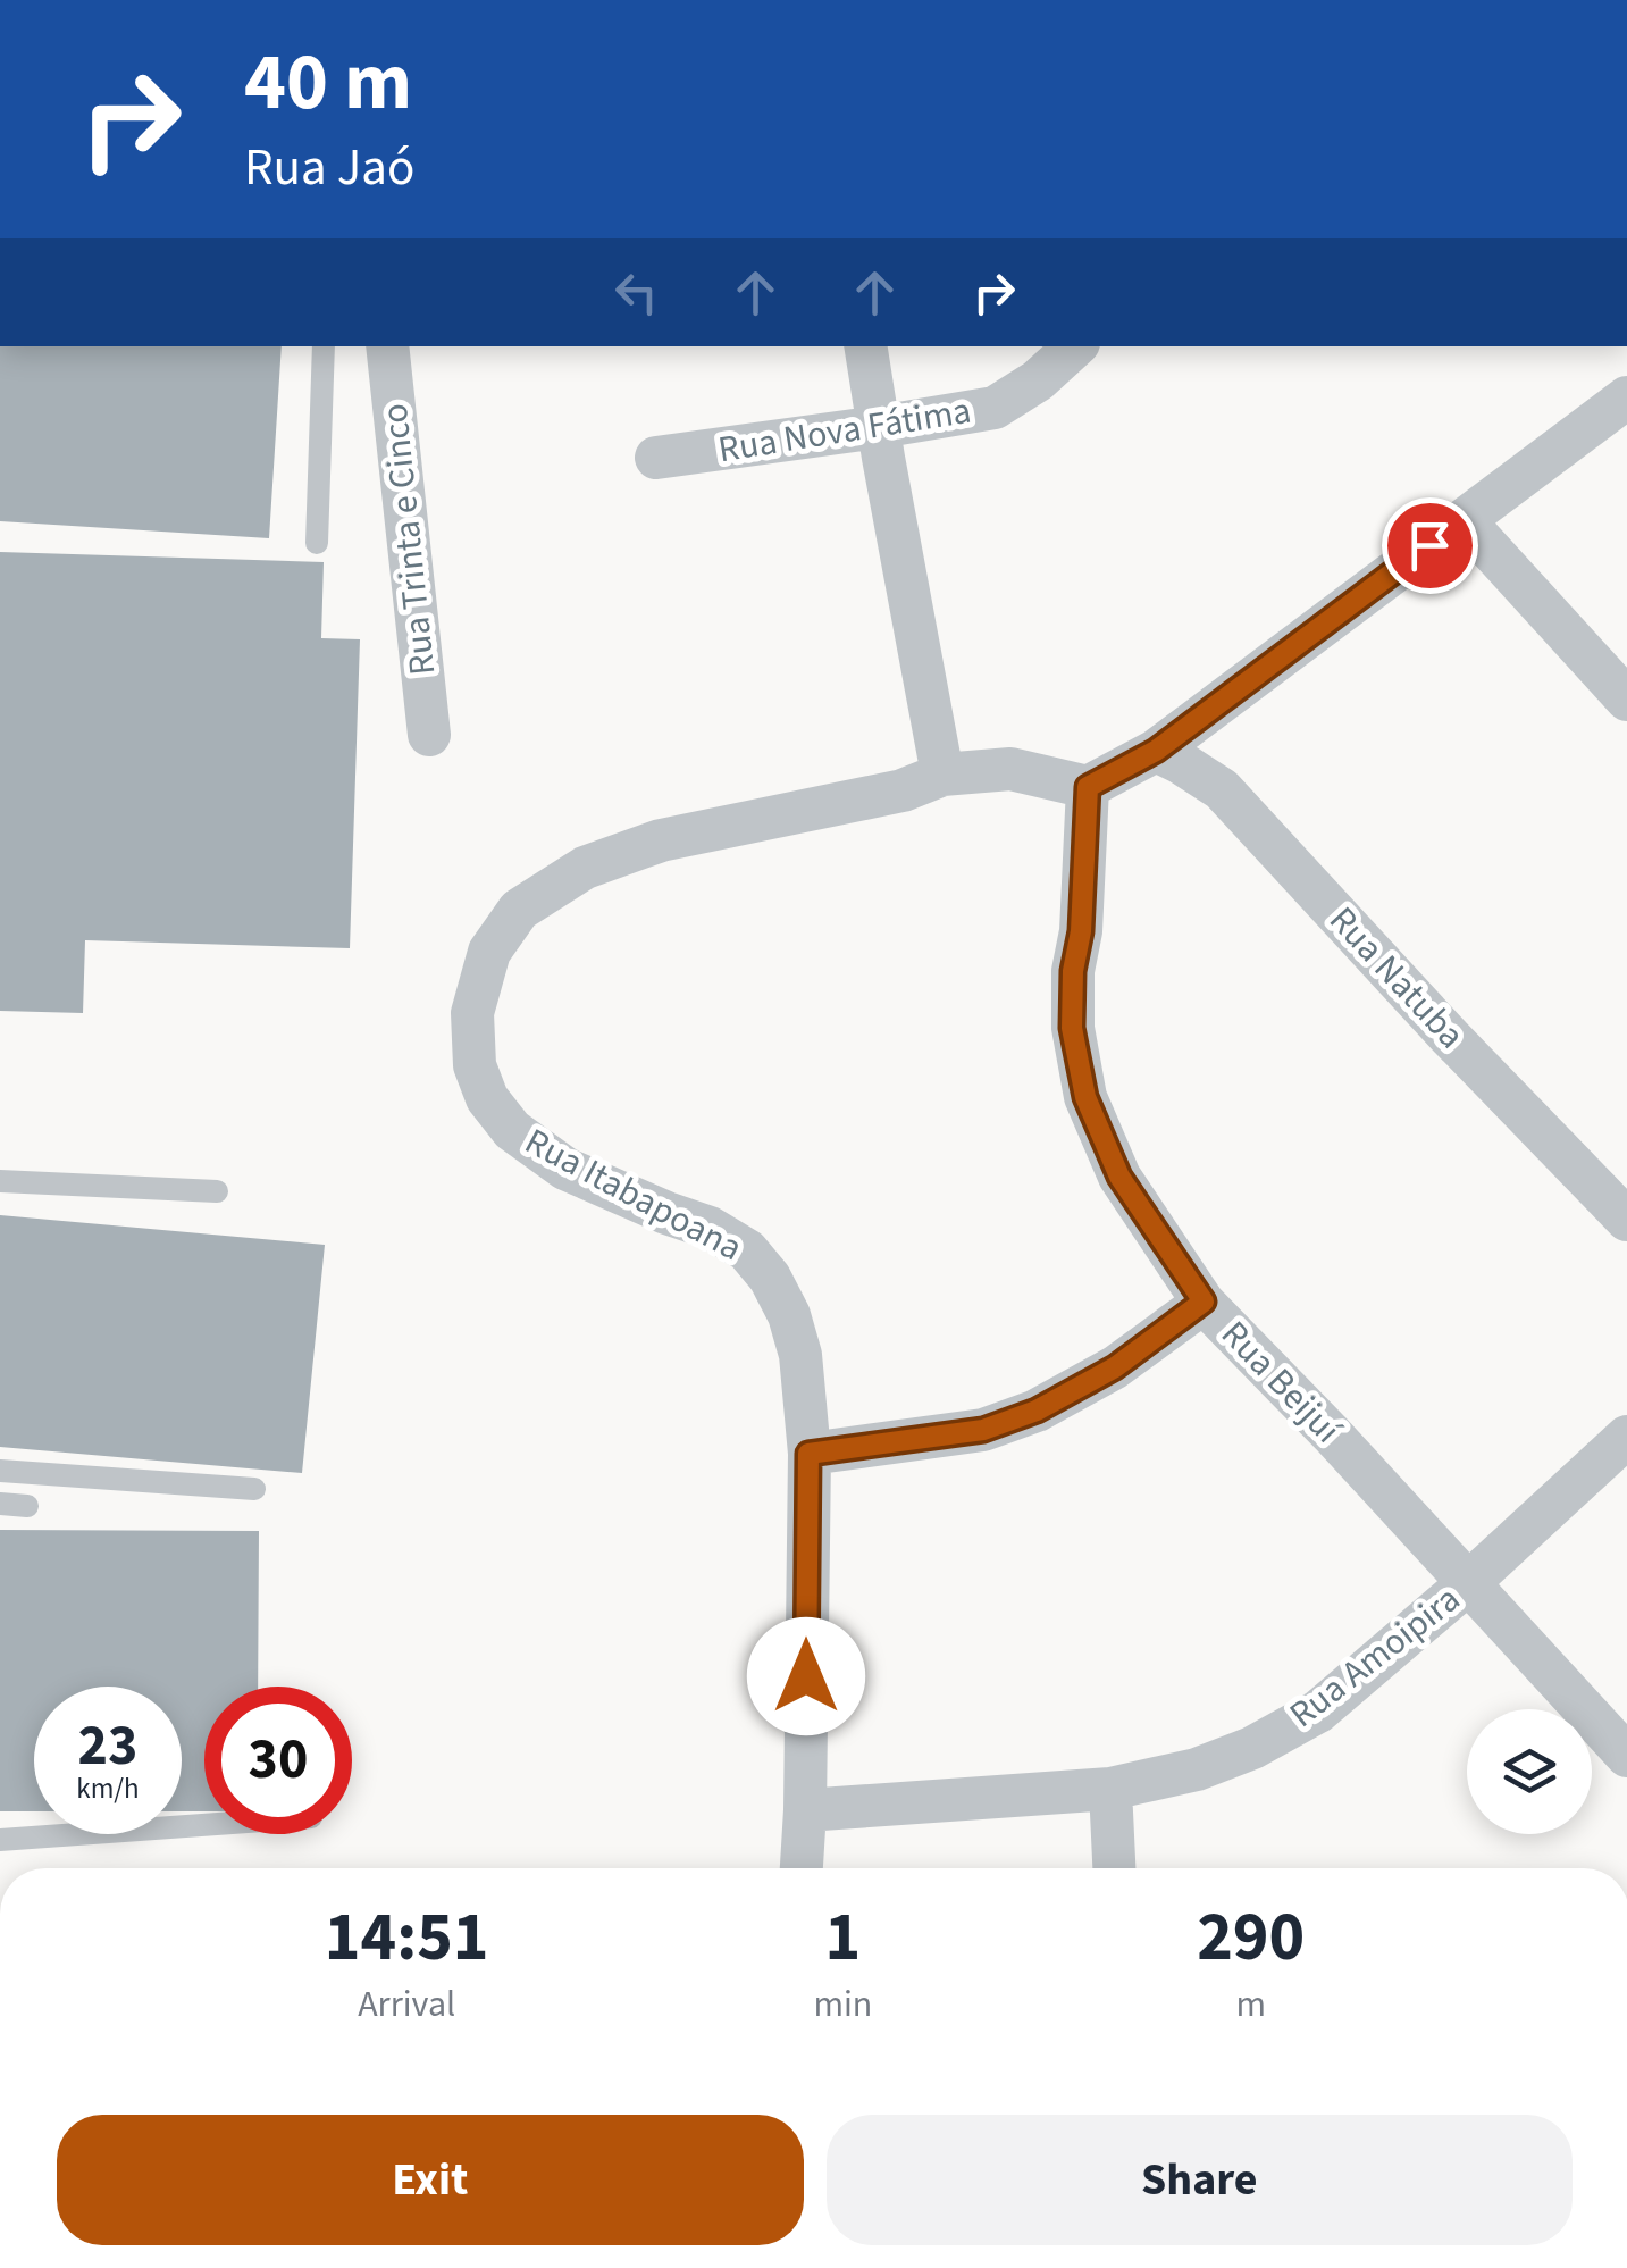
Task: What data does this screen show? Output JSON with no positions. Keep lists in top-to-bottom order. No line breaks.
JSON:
{"streets":{"street":["Rua Nova Fátima","Rua Trinta e Cinco","Rua Natuba","Rua Itabapoana","Rua Beijuí","Rua Amoipira"]},"crossings":[["Rua Itabapoana","Rua Beijuí"],["Rua Itabapoana","Rua Amoipira"],["Rua Beijuí","Rua Amoipira"]],"page":{"turn":["40 m","Rua Jaó"],"speed":"23 km/h","limit":"30","eta":["14:51","Arrival","1","min","290","m"],"buttons":["Exit","Share"]}}
